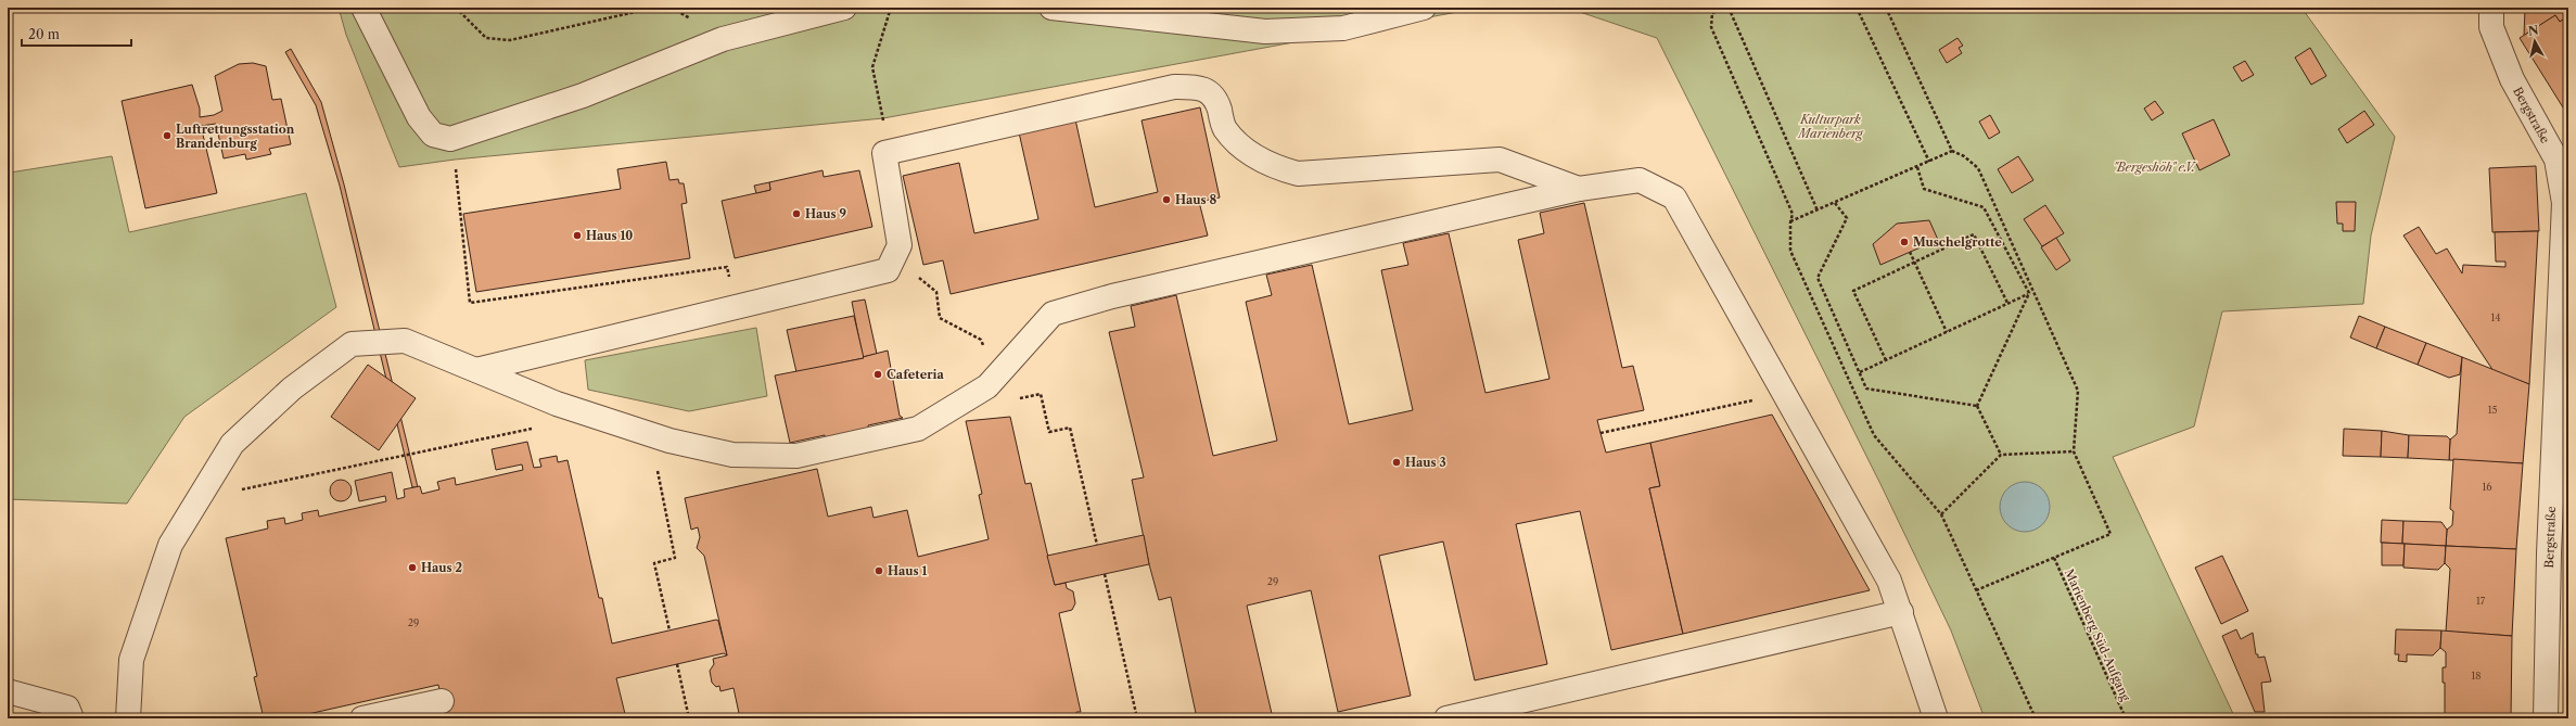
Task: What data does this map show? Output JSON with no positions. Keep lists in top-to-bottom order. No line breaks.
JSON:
{"streets":{"street":["Bergstraße"],"path":["Marienberg Süd-Aufgang"]},"parks":["Kulturpark Marienberg","\"Bergeshöh\" e.V."],"places":["Luftrettungsstation Brandenburg","Haus 8","Haus 9","Haus 10","Muschelgrotte","Cafeteria","Haus 3","Haus 2","Haus 1"],"house_numbers":["14","15","16","29","17","29","18"],"scale_bar":"20 m","north":"top"}
